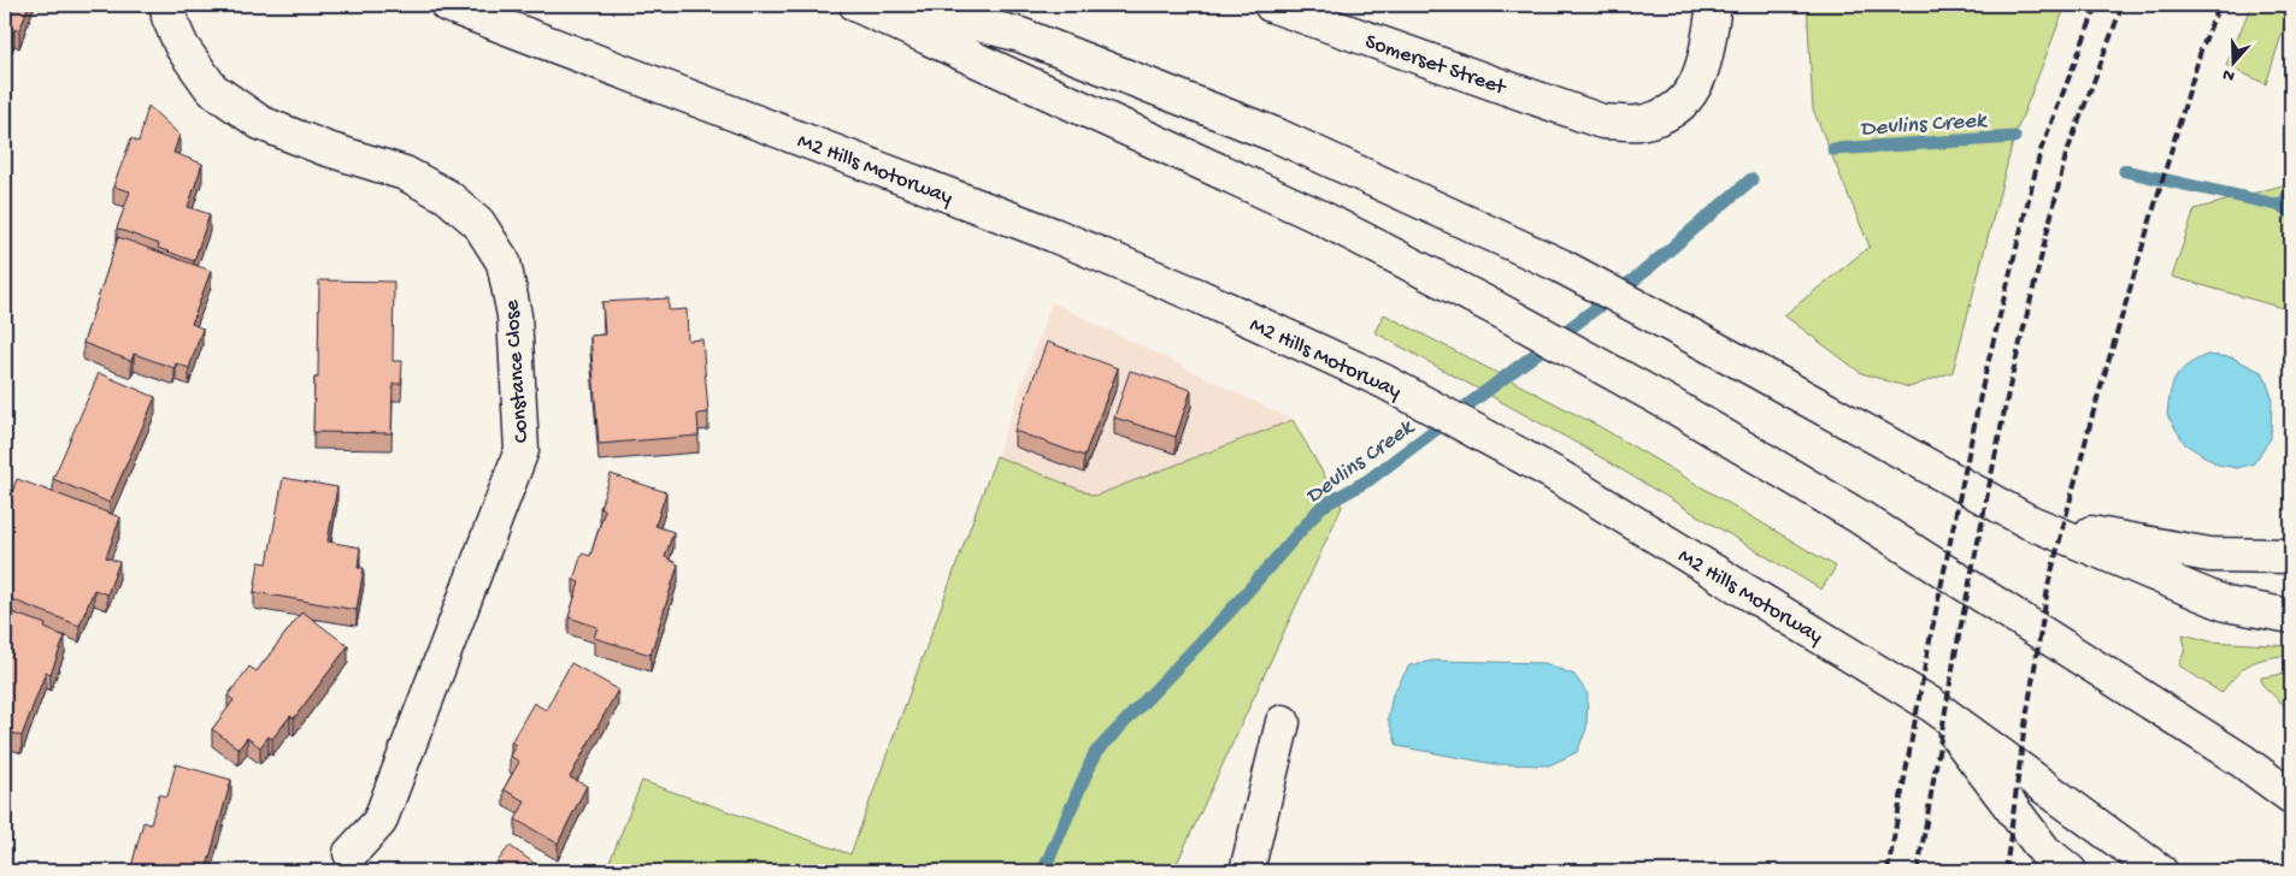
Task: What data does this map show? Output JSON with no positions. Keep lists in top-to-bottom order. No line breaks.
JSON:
{"streets":{"main road":["Somerset Street","M2 Hills Motorway","Constance Close"]},"water":["Devlins Creek"],"north":"bottom"}
